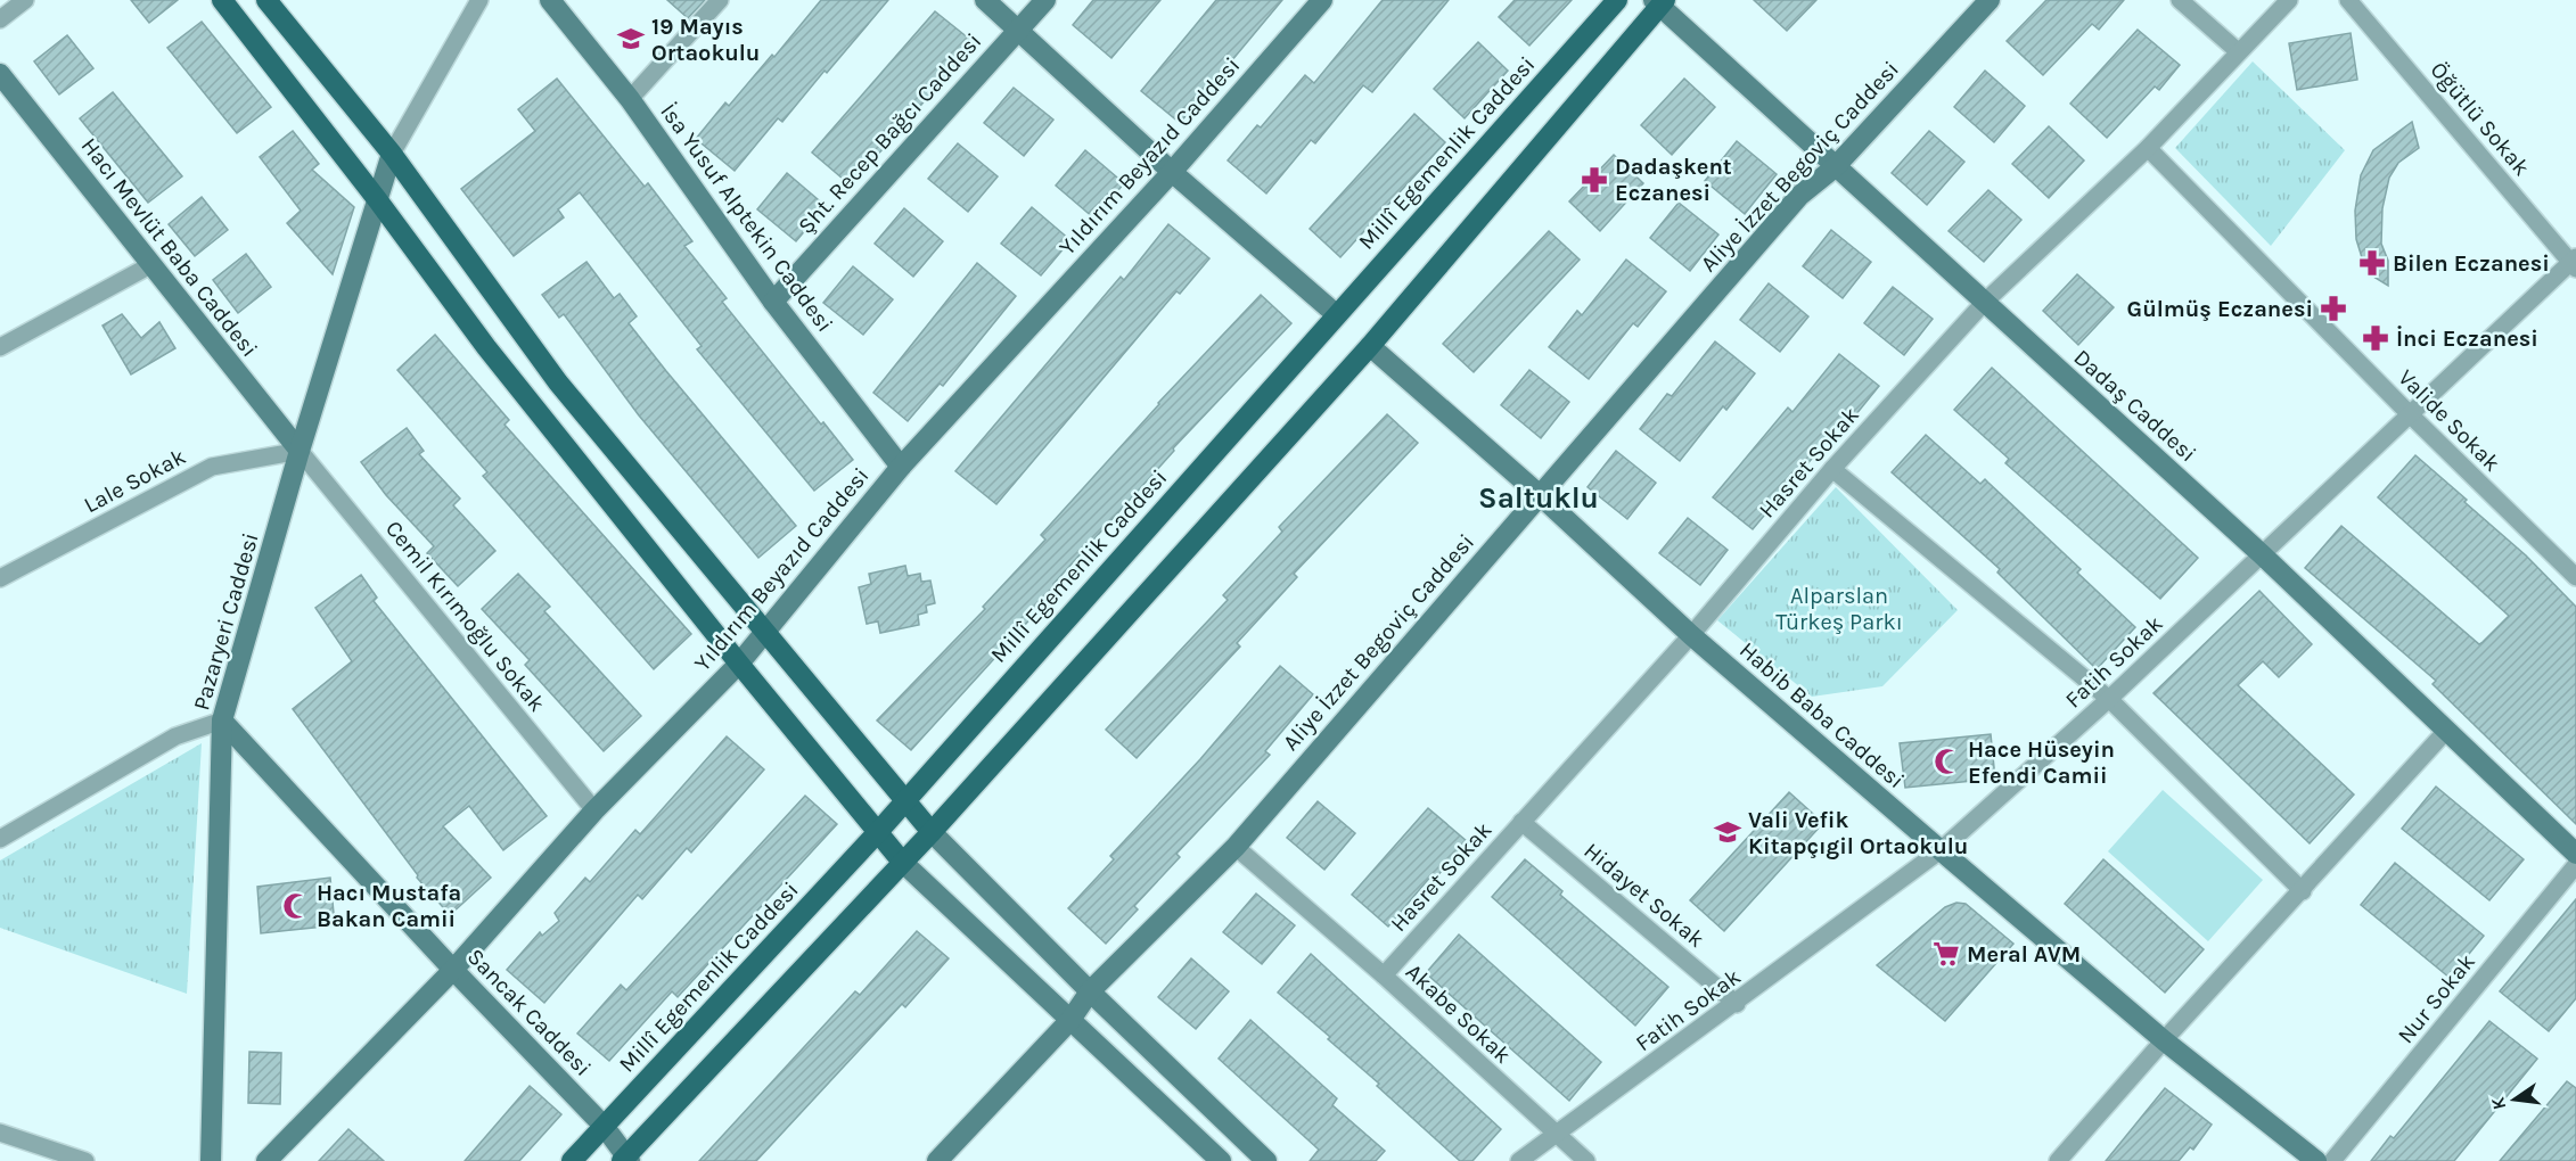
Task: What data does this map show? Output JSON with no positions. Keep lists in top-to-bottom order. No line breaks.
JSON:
{"streets":{"main road":["Millî Egemenlik Caddesi"],"street":["Öğütlü Sokak","Şht. Recep Bağcı Caddesi","Yıldırım Beyazıd Caddesi","Aliye İzzet Begoviç Caddesi","İsa Yusuf Alptekin Caddesi","Hacı Mevlüt Baba Caddesi","Dadaş Caddesi","Valide Sokak","Hasret Sokak","Lale Sokak","Cemil Kırımoğlu Sokak","Pazaryeri Caddesi","Fatih Sokak","Habib Baba Caddesi","Hidayet Sokak","Nur Sokak","Sancak Caddesi","Akabe Sokak"]},"crossings":[["Öğütlü Sokak","Fatih Sokak"],["Şht. Recep Bağcı Caddesi","İsa Yusuf Alptekin Caddesi"],["Millî Egemenlik Caddesi","Sancak Caddesi"],["Yıldırım Beyazıd Caddesi","İsa Yusuf Alptekin Caddesi"],["Yıldırım Beyazıd Caddesi","Cemil Kırımoğlu Sokak"],["Yıldırım Beyazıd Caddesi","Sancak Caddesi"],["Aliye İzzet Begoviç Caddesi","Dadaş Caddesi"],["Aliye İzzet Begoviç Caddesi","Habib Baba Caddesi"],["Aliye İzzet Begoviç Caddesi","Akabe Sokak"],["Hacı Mevlüt Baba Caddesi","Lale Sokak"],["Hacı Mevlüt Baba Caddesi","Cemil Kırımoğlu Sokak"],["Hacı Mevlüt Baba Caddesi","Pazaryeri Caddesi"],["Dadaş Caddesi","Hasret Sokak"],["Dadaş Caddesi","Fatih Sokak"],["Valide Sokak","Hasret Sokak"],["Valide Sokak","Fatih Sokak"],["Hasret Sokak","Habib Baba Caddesi"],["Hasret Sokak","Hidayet Sokak"],["Hasret Sokak","Akabe Sokak"],["Lale Sokak","Cemil Kırımoğlu Sokak"],["Lale Sokak","Pazaryeri Caddesi"],["Cemil Kırımoğlu Sokak","Pazaryeri Caddesi"],["Pazaryeri Caddesi","Sancak Caddesi"],["Fatih Sokak","Habib Baba Caddesi"],["Fatih Sokak","Hidayet Sokak"],["Fatih Sokak","Akabe Sokak"]],"districts":["Saltuklu"],"parks":["Alparslan Türkeş Parkı"],"places":{"school or university":["19 Mayıs Ortaokulu","Vali Vefik Kitapçıgil Ortaokulu"],"pharmacy":["Dadaşkent Eczanesi","Bilen Eczanesi","Gülmüş Eczanesi","İnci Eczanesi"],"mosque":["Hace Hüseyin Efendi Camii","Hacı Mustafa Bakan Camii"],"supermarket":["Meral AVM"]},"north":"left"}
